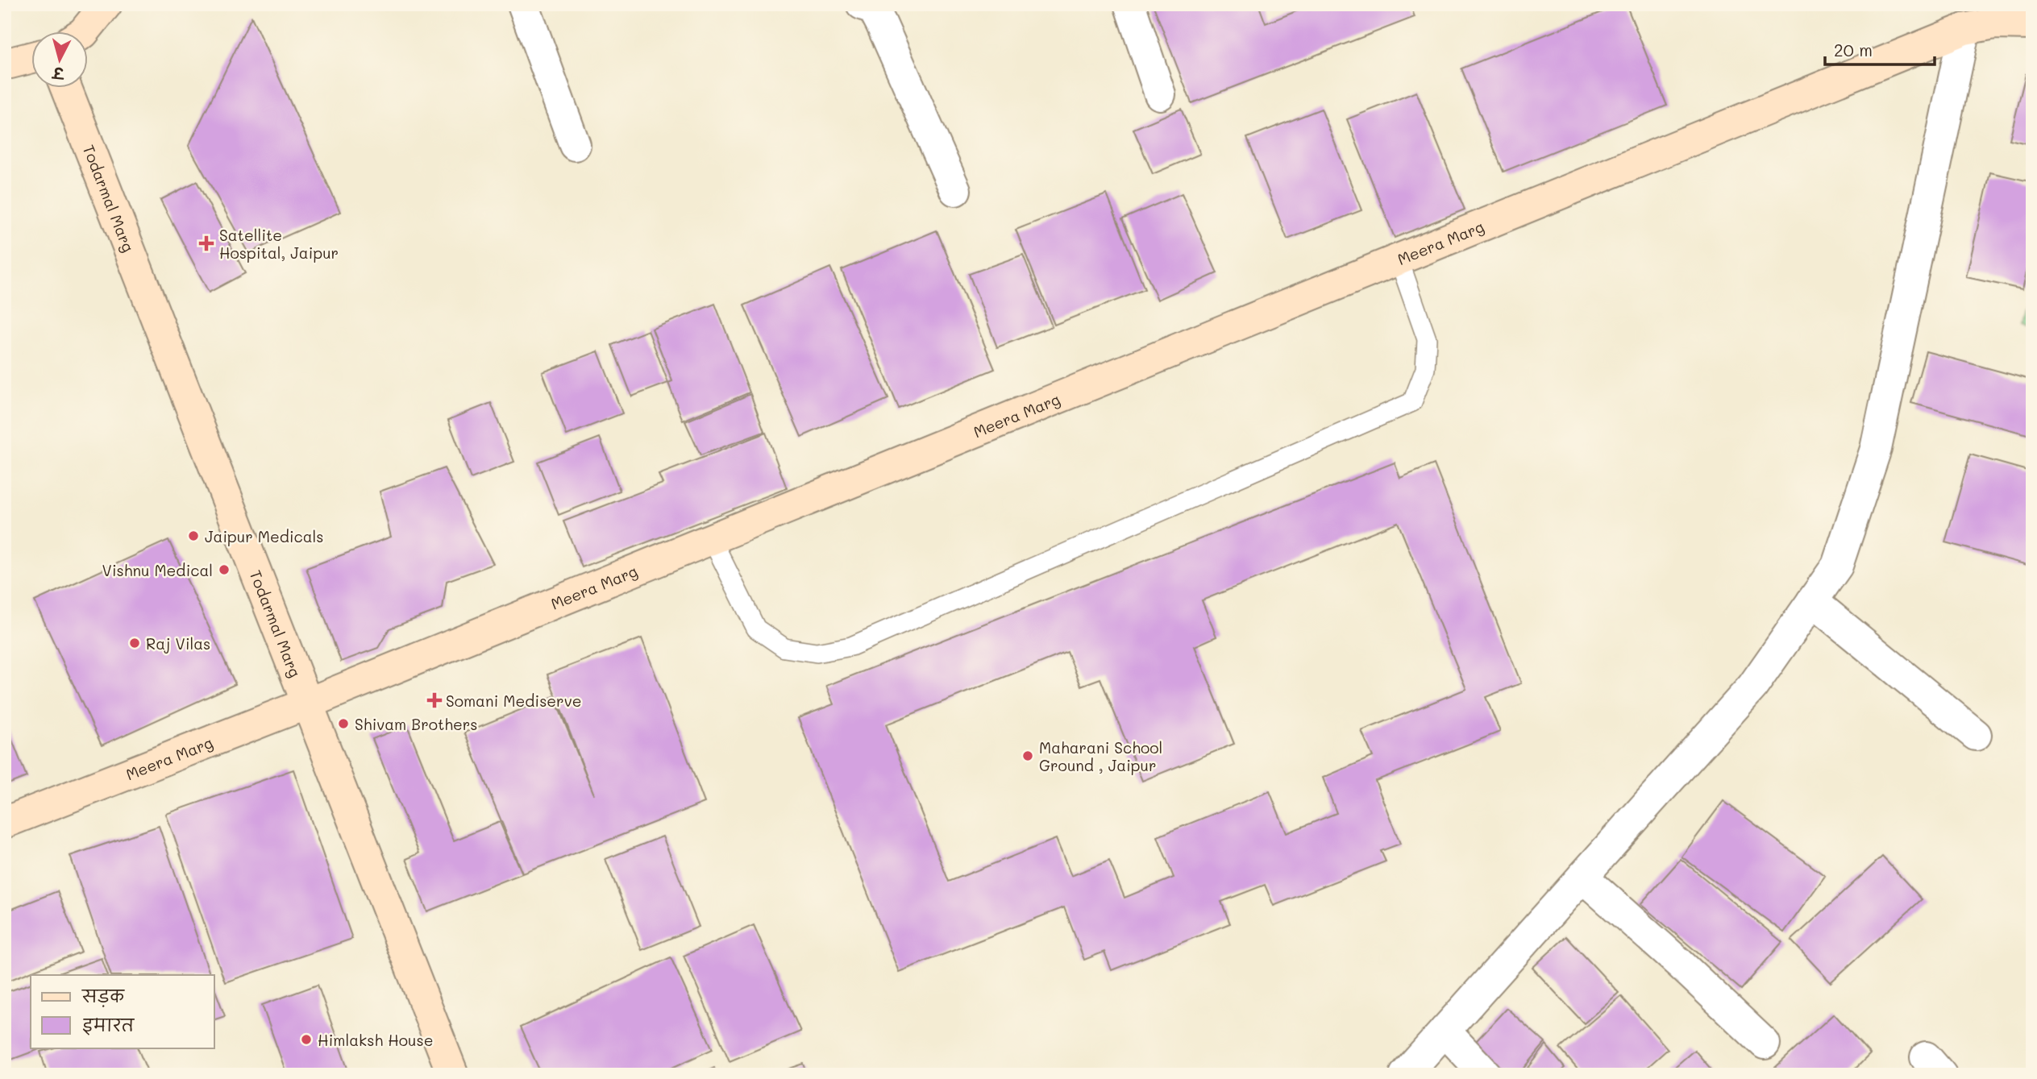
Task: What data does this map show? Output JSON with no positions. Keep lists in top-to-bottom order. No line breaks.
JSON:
{"streets":{"street":["Todarmal Marg","Meera Marg"]},"crossings":[["Todarmal Marg","Meera Marg"]],"places":{"health":["Satellite Hospital, Jaipur","Somani Mediserve"],"other":["Jaipur Medicals","Vishnu Medical","Raj Vilas","Shivam Brothers","Maharani School Ground , Jaipur","Himlaksh House"]},"legend":["सड़क","इमारत"],"scale_bar":"20 m","north":"bottom"}
